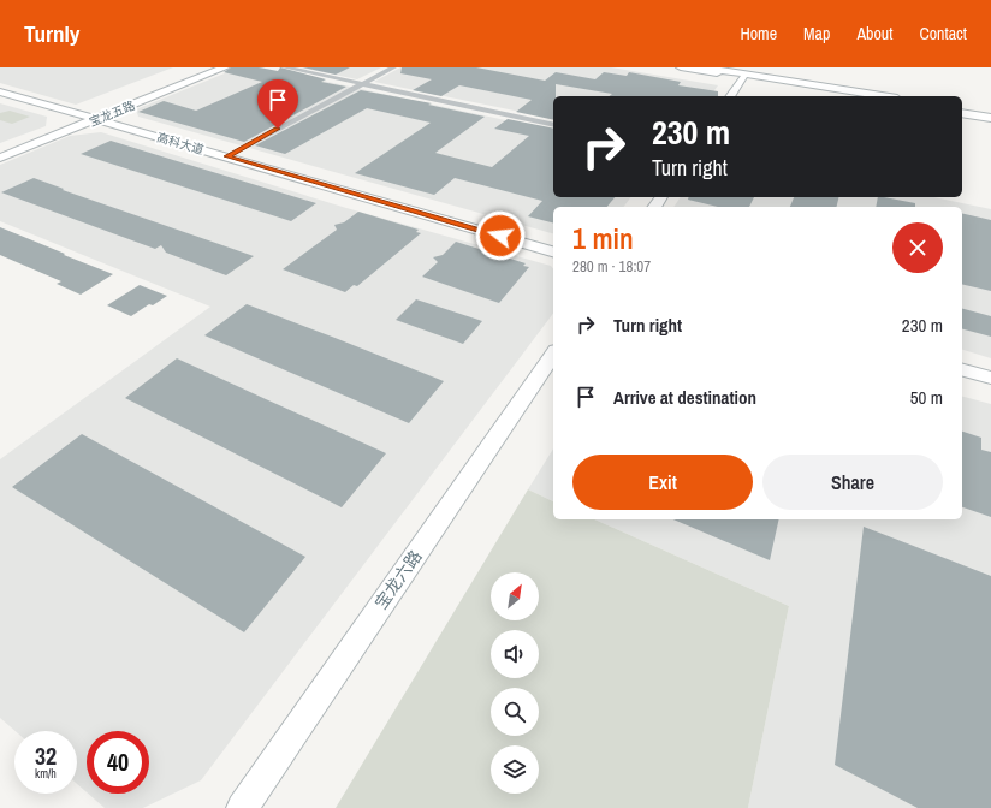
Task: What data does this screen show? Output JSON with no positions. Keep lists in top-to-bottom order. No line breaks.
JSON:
{"streets":{"street":["宝龙五路","高科大道","宝龙六路"]},"crossings":[["宝龙五路","高科大道"]],"north":"top right","page":{"header":"Turnly","nav":["Home","Map","About","Contact"],"turn":["230 m","Turn right"],"heading":["1 min","280 m · 18:07"],"list":[{"name":"Turn right","value":"230 m"},{"name":"Arrive at destination","value":"50 m"}],"buttons":["Exit","Share"],"speed":"32 km/h","limit":"40"}}
